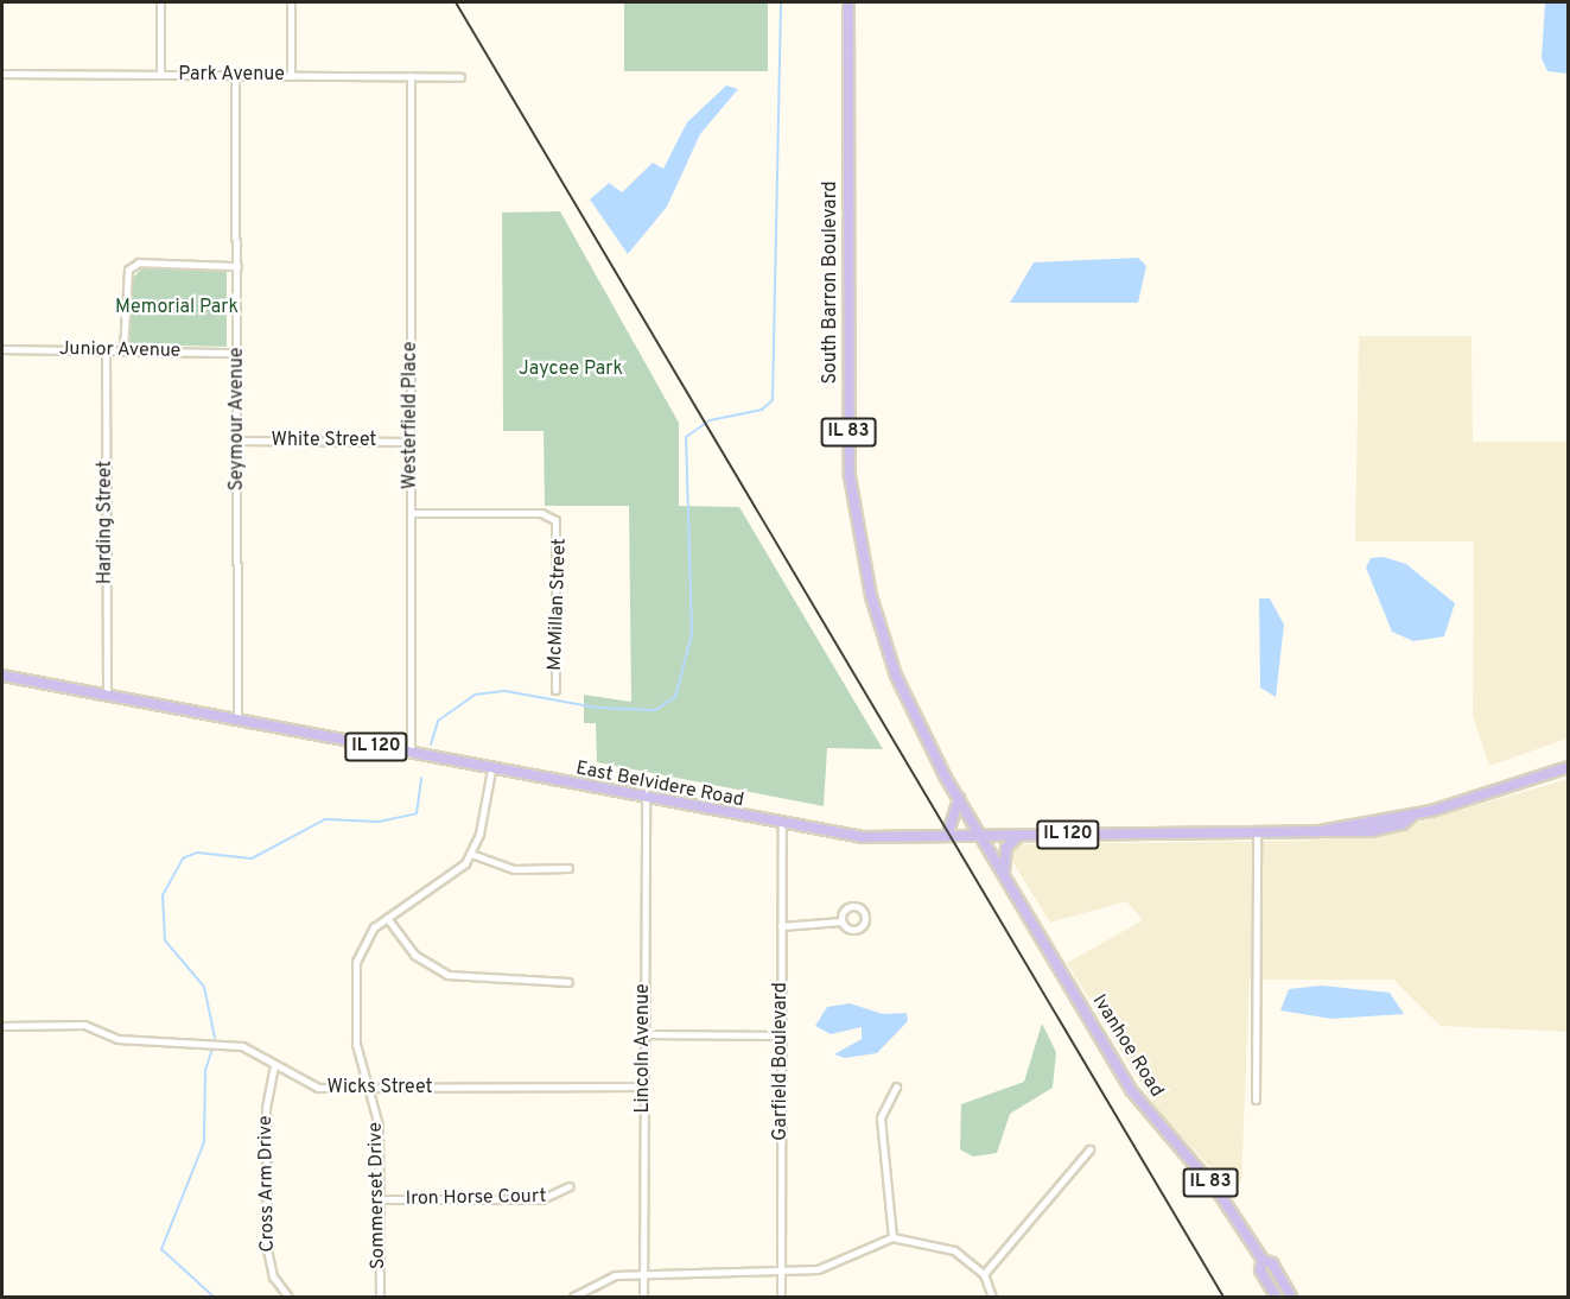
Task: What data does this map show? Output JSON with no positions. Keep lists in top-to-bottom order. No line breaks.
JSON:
{"streets":{"main road":["South Barron Boulevard","IL 83","IL 120","East Belvidere Road","Ivanhoe Road"],"street":["Park Avenue","Junior Avenue","Westerfield Place","Seymour Avenue","White Street","Harding Street","McMillan Street","Lincoln Avenue","Garfield Boulevard","Wicks Street","Cross Arm Drive","Sommerset Drive","Iron Horse Court"]},"crossings":[["Park Avenue","Westerfield Place"],["Park Avenue","Seymour Avenue"],["South Barron Boulevard","East Belvidere Road"],["South Barron Boulevard","Ivanhoe Road"],["Junior Avenue","Seymour Avenue"],["Junior Avenue","Harding Street"],["Westerfield Place","White Street"],["Westerfield Place","McMillan Street"],["Westerfield Place","East Belvidere Road"],["Seymour Avenue","White Street"],["Seymour Avenue","East Belvidere Road"],["Harding Street","East Belvidere Road"],["East Belvidere Road","Ivanhoe Road"],["East Belvidere Road","Lincoln Avenue"],["East Belvidere Road","Garfield Boulevard"],["Lincoln Avenue","Wicks Street"],["Wicks Street","Cross Arm Drive"],["Wicks Street","Sommerset Drive"],["Sommerset Drive","Iron Horse Court"]],"parks":["Memorial Park","Jaycee Park"]}
